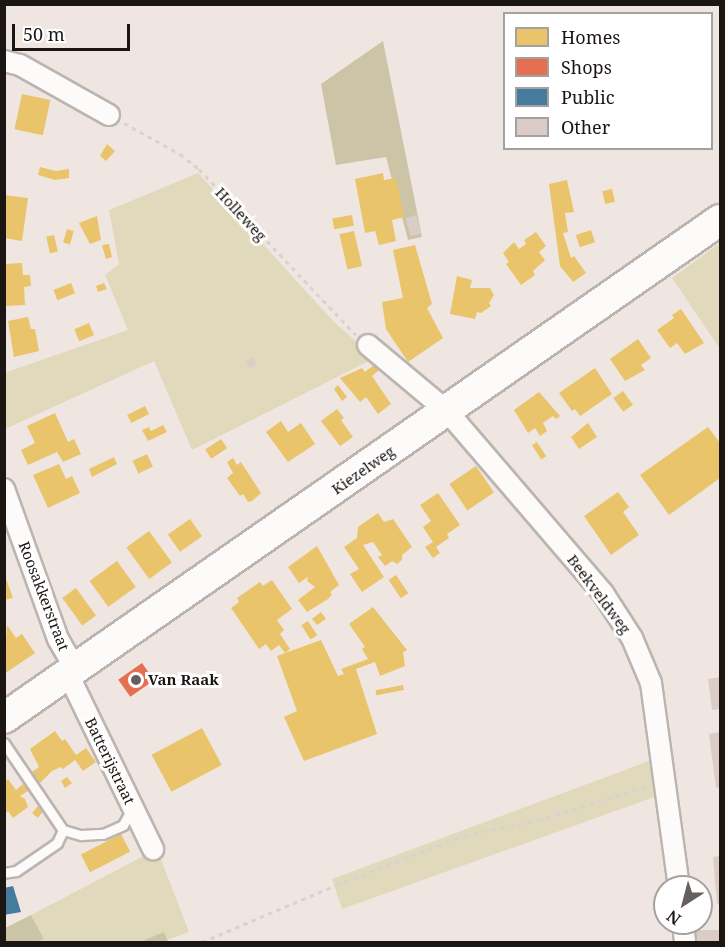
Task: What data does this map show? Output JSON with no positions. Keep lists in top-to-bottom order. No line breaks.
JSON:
{"streets":{"main road":["Kiezelweg"],"street":["Beekveldweg","Roosakkerstraat","Batterijstraat"],"path":["Holleweg"]},"crossings":[["Kiezelweg","Beekveldweg"],["Kiezelweg","Roosakkerstraat"],["Kiezelweg","Batterijstraat"],["Roosakkerstraat","Batterijstraat"]],"places":["Van Raak"],"legend":["Homes","Shops","Public","Other"],"scale_bar":"50 m","north":"bottom left"}
